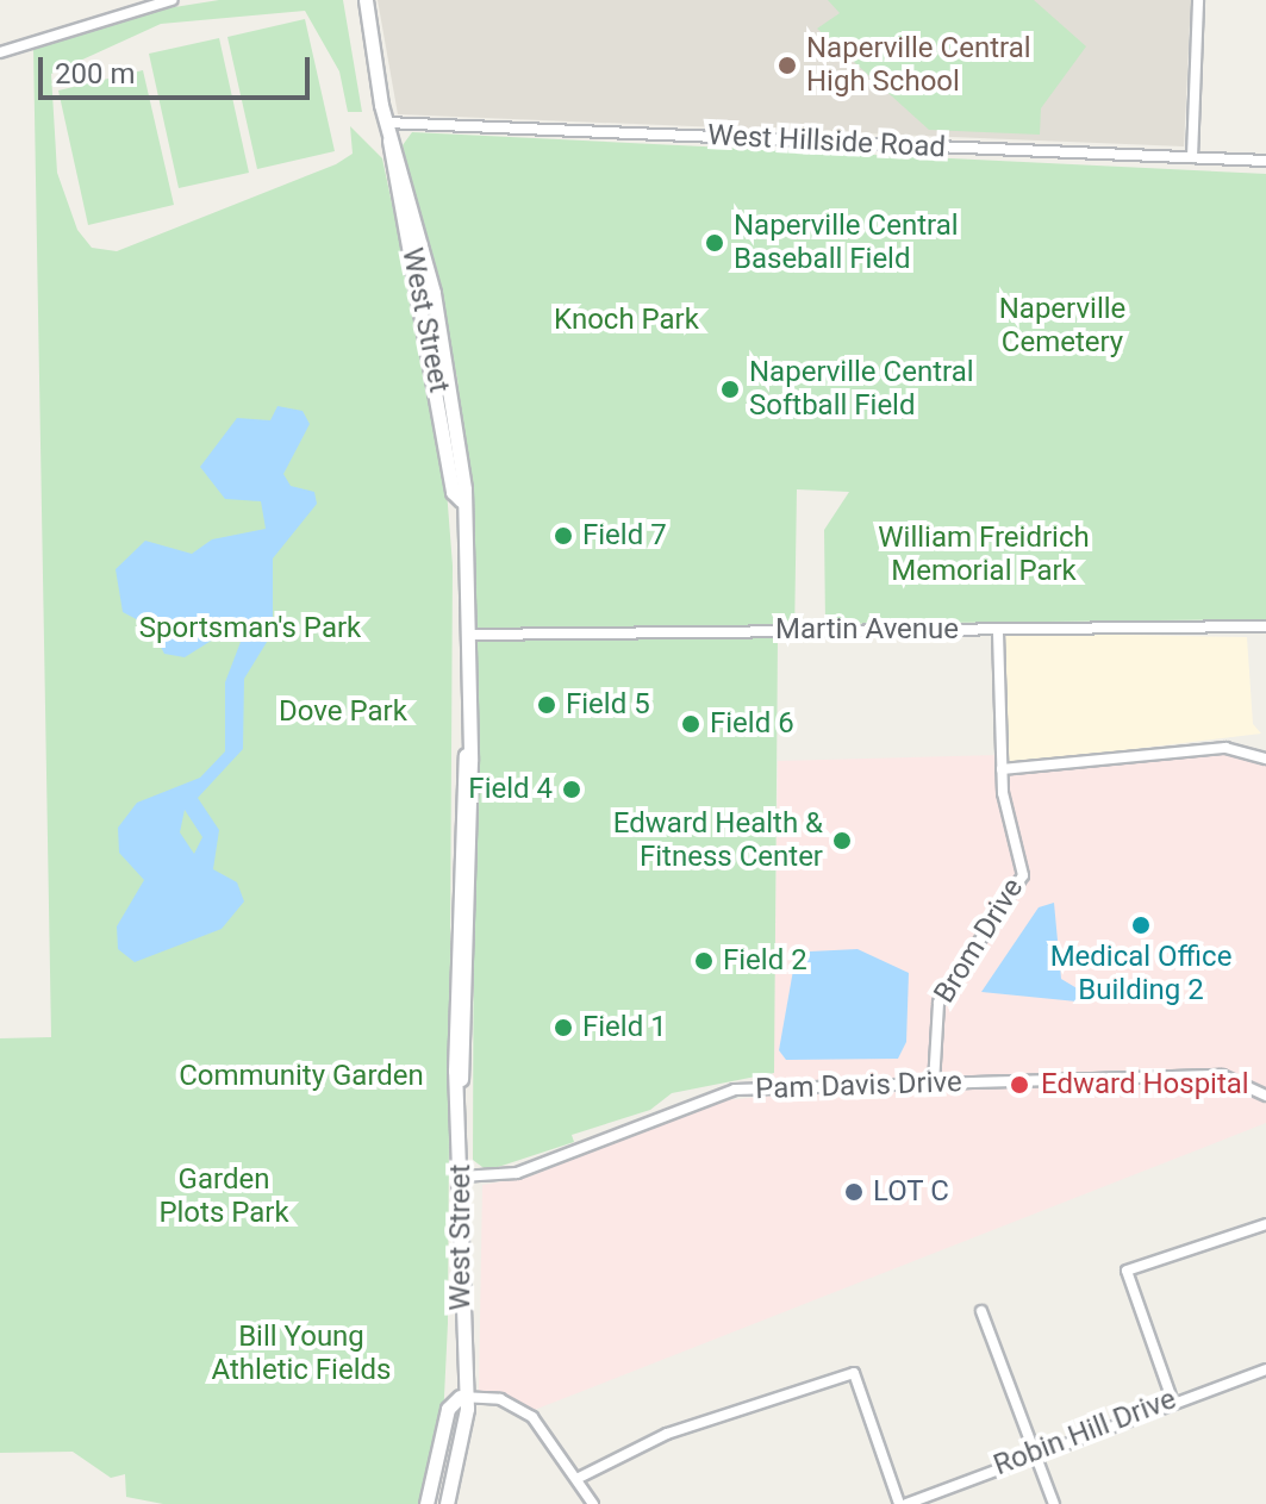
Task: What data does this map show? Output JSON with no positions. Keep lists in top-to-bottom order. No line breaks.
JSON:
{"streets":{"street":["West Hillside Road","West Street","Martin Avenue","Brom Drive","Pam Davis Drive","Robin Hill Drive"]},"crossings":[["West Hillside Road","West Street"],["West Street","Martin Avenue"],["West Street","Pam Davis Drive"],["Martin Avenue","Brom Drive"],["Brom Drive","Pam Davis Drive"]],"parks":["Naperville Cemetery","Knoch Park","William Freidrich Memorial Park","Sportsman's Park","Dove Park","Community Garden","Garden Plots Park","Bill Young Athletic Fields"],"places":["Naperville Central High School","Naperville Central Baseball Field","Naperville Central Softball Field","Field 7","Field 5","Field 6","Field 4","Edward Health & Fitness Center","Medical Office Building 2","Field 2","Field 1","Edward Hospital","LOT C"],"scale_bar":"200 m"}
